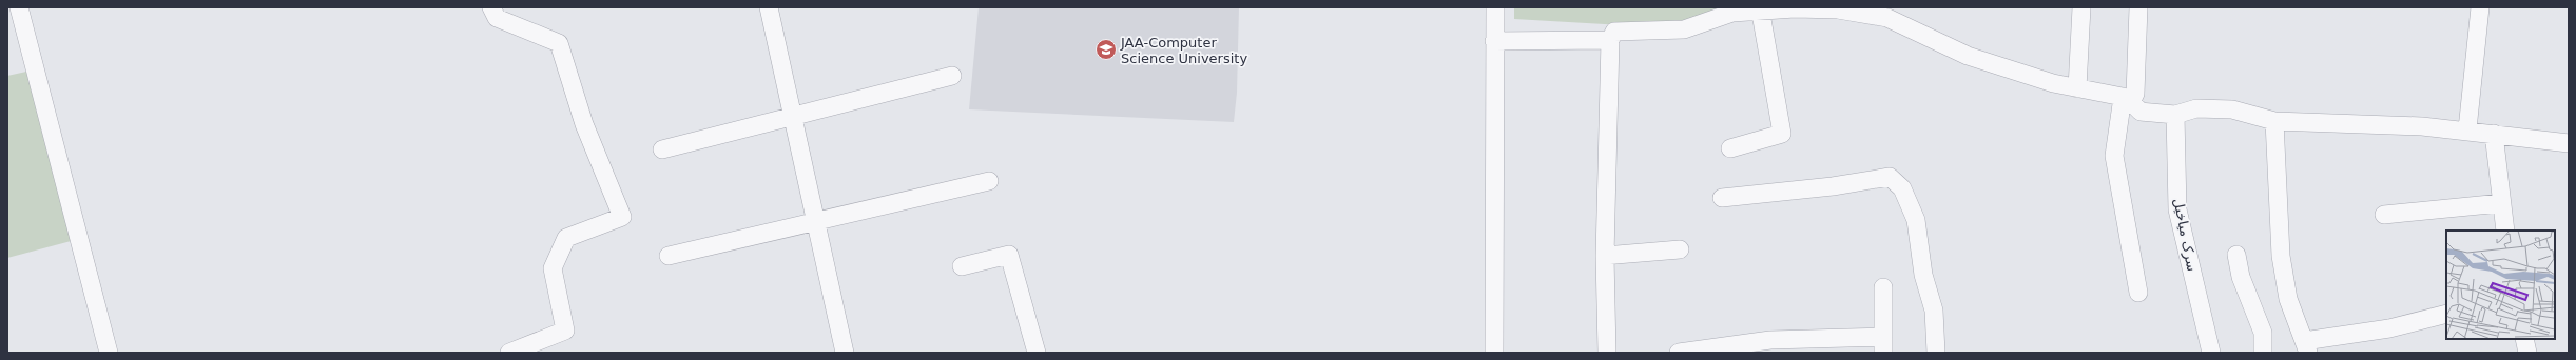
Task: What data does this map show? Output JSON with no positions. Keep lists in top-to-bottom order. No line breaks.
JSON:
{"streets":{"street":["سرک میاخیل"]},"places":{"school or university":["JAA-Computer Science University"]}}
